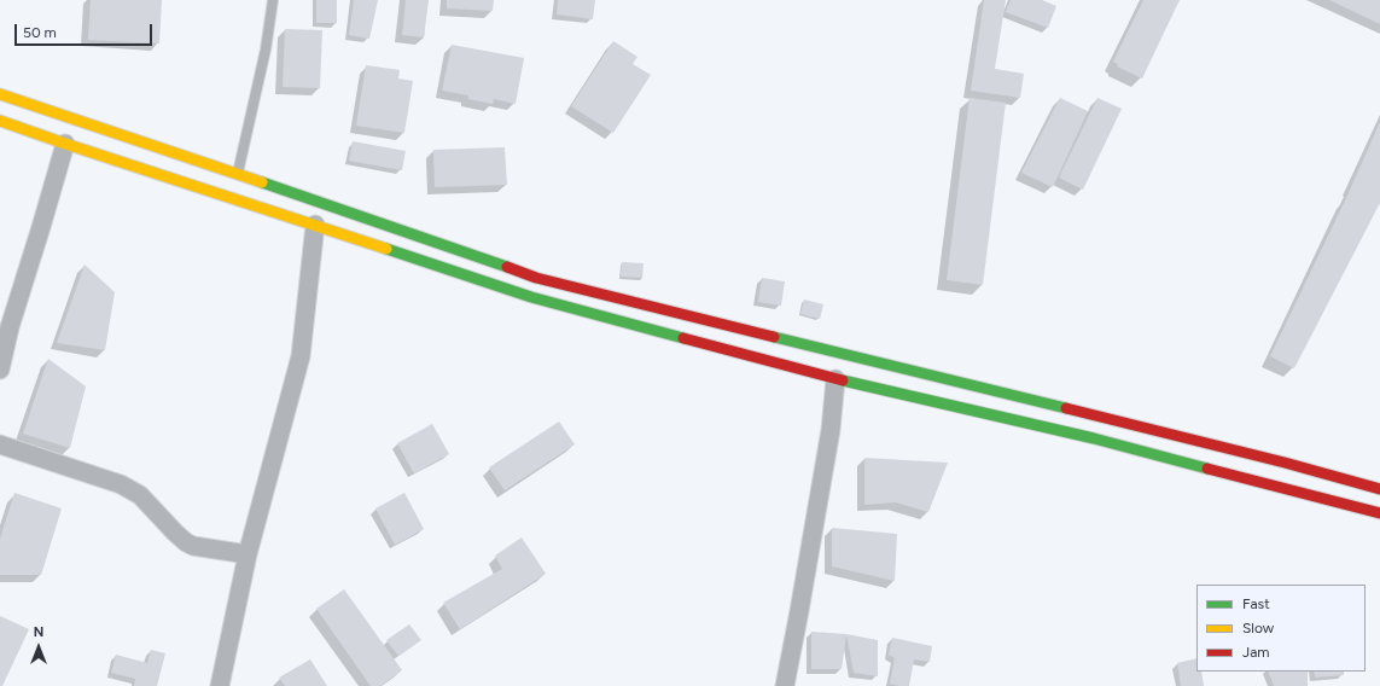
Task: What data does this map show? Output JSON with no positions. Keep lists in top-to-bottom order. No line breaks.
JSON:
{"legend":["Fast","Slow","Jam"],"scale_bar":"50 m","north":"top"}
